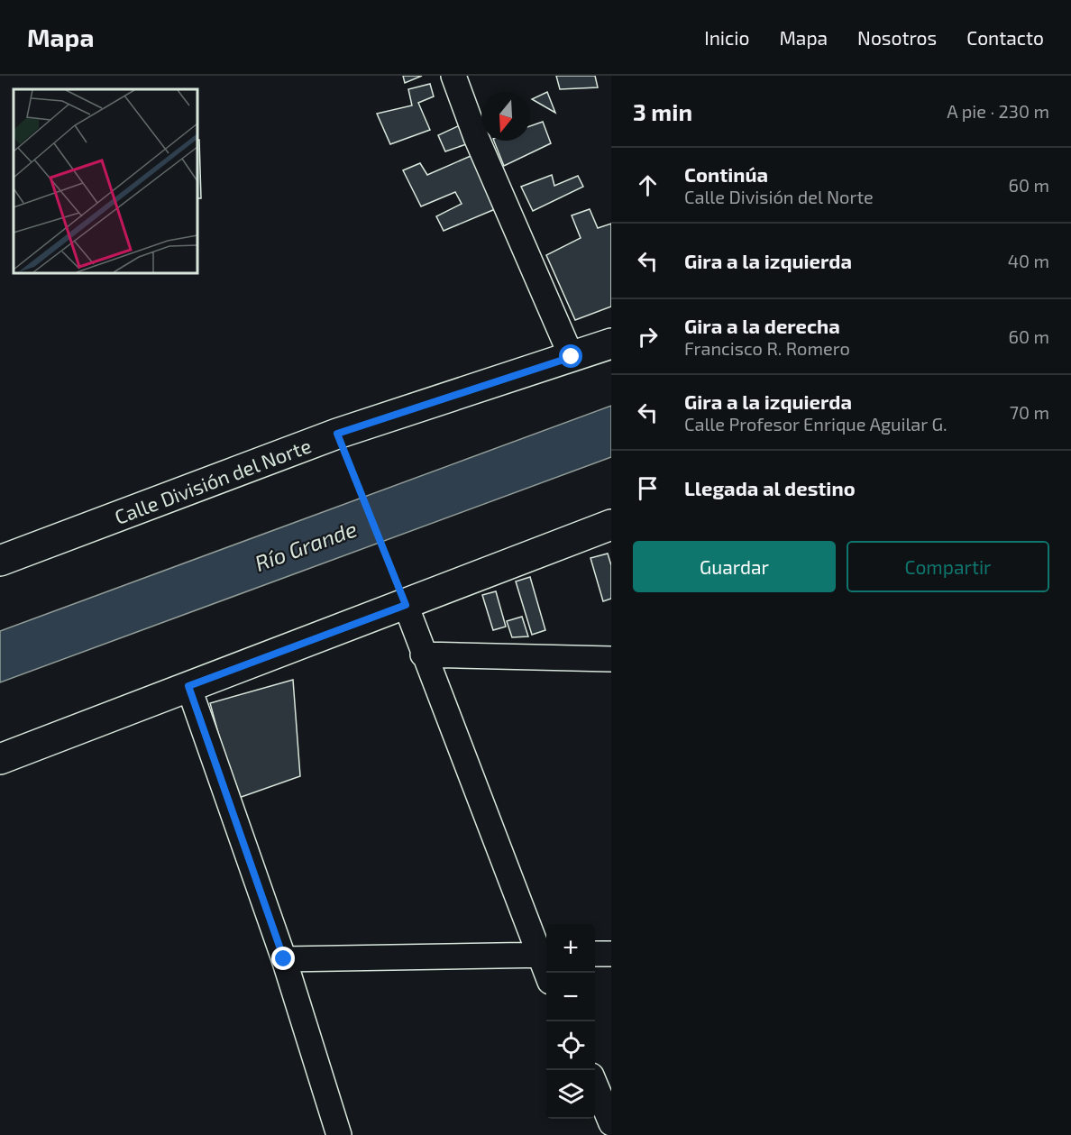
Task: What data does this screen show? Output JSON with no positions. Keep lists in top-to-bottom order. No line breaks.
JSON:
{"streets":{"main road":["Calle División del Norte"]},"water":["Río Grande"],"north":"bottom","page":{"header":"Mapa","nav":["Inicio","Mapa","Nosotros","Contacto"],"heading":["3 min","A pie · 230 m"],"list":[["Continúa","Calle División del Norte","60 m"],["Gira a la izquierda","40 m"],["Gira a la derecha","Francisco R. Romero","60 m"],["Gira a la izquierda","Calle Profesor Enrique Aguilar G.","70 m"],"Llegada al destino"],"buttons":["Guardar","Compartir"],"map_buttons":["+","−"]}}
